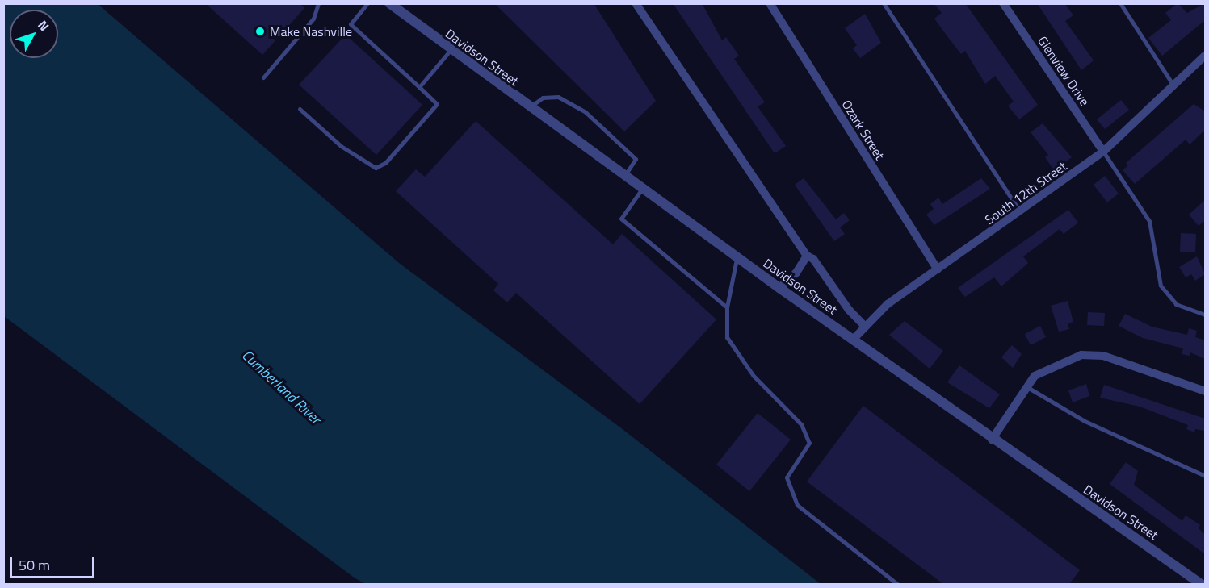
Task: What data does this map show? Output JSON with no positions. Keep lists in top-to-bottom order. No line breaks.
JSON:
{"streets":{"street":["Davidson Street","Glenview Drive","Ozark Street","South 12th Street"]},"crossings":[["Davidson Street","South 12th Street"],["Glenview Drive","South 12th Street"],["Ozark Street","South 12th Street"]],"water":["Cumberland River"],"places":["Make Nashville"],"scale_bar":"50 m","north":"top right"}
